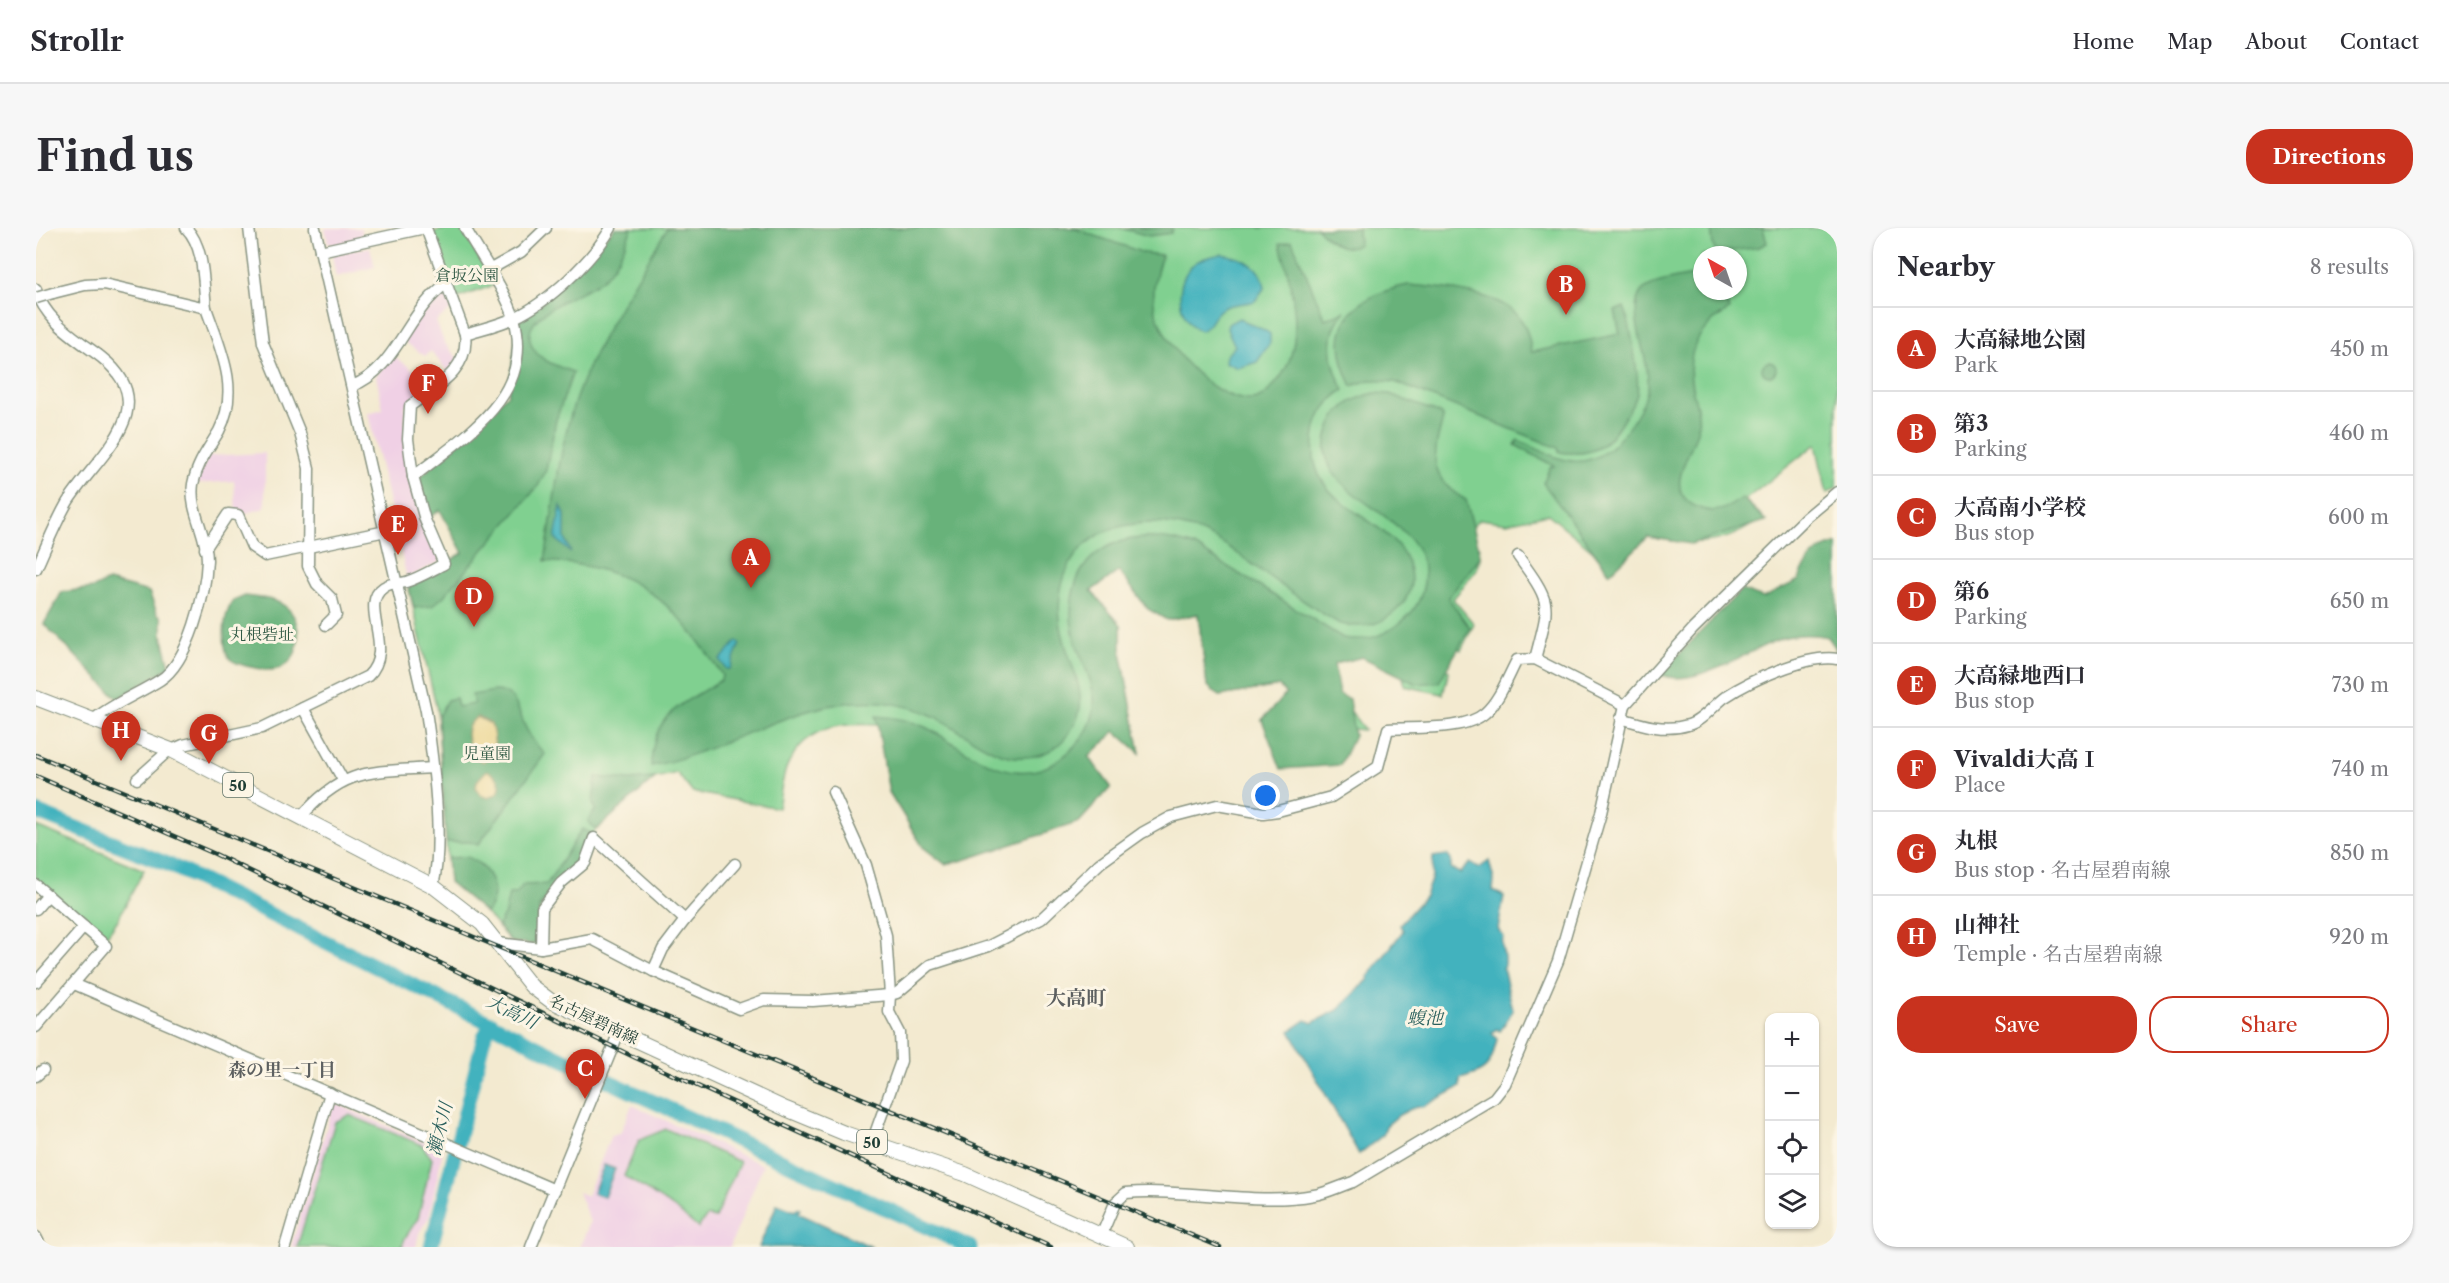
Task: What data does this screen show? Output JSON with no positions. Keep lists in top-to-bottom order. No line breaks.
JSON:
{"streets":{"main road":["50","名古屋碧南線"]},"districts":["大高町","森の里一丁目"],"water":["大高川","蝮池","瀬木川"],"parks":["倉坂公園","丸根砦址","児童園"],"north":"top left","page":{"header":"Strollr","nav":["Home","Map","About","Contact"],"buttons":["Directions",["Save","Share"]],"title":"Find us","heading":["Nearby","8 results"],"pins":["B","F","E","A","D","H","G","C"],"list":[{"mark":"A","name":"大高緑地公園","note":"Park","value":"450 m"},{"mark":"B","name":"第3","note":"Parking","value":"460 m"},{"mark":"C","name":"大高南小学校","note":"Bus stop","value":"600 m"},{"mark":"D","name":"第6","note":"Parking","value":"650 m"},{"mark":"E","name":"大高緑地西口","note":"Bus stop","value":"730 m"},{"mark":"F","name":"Vivaldi大高Ⅰ","note":"Place","value":"740 m"},{"mark":"G","name":"丸根","note":"Bus stop · 名古屋碧南線","value":"850 m"},{"mark":"H","name":"山神社","note":"Temple · 名古屋碧南線","value":"920 m"}],"map_buttons":["+","−"]}}
